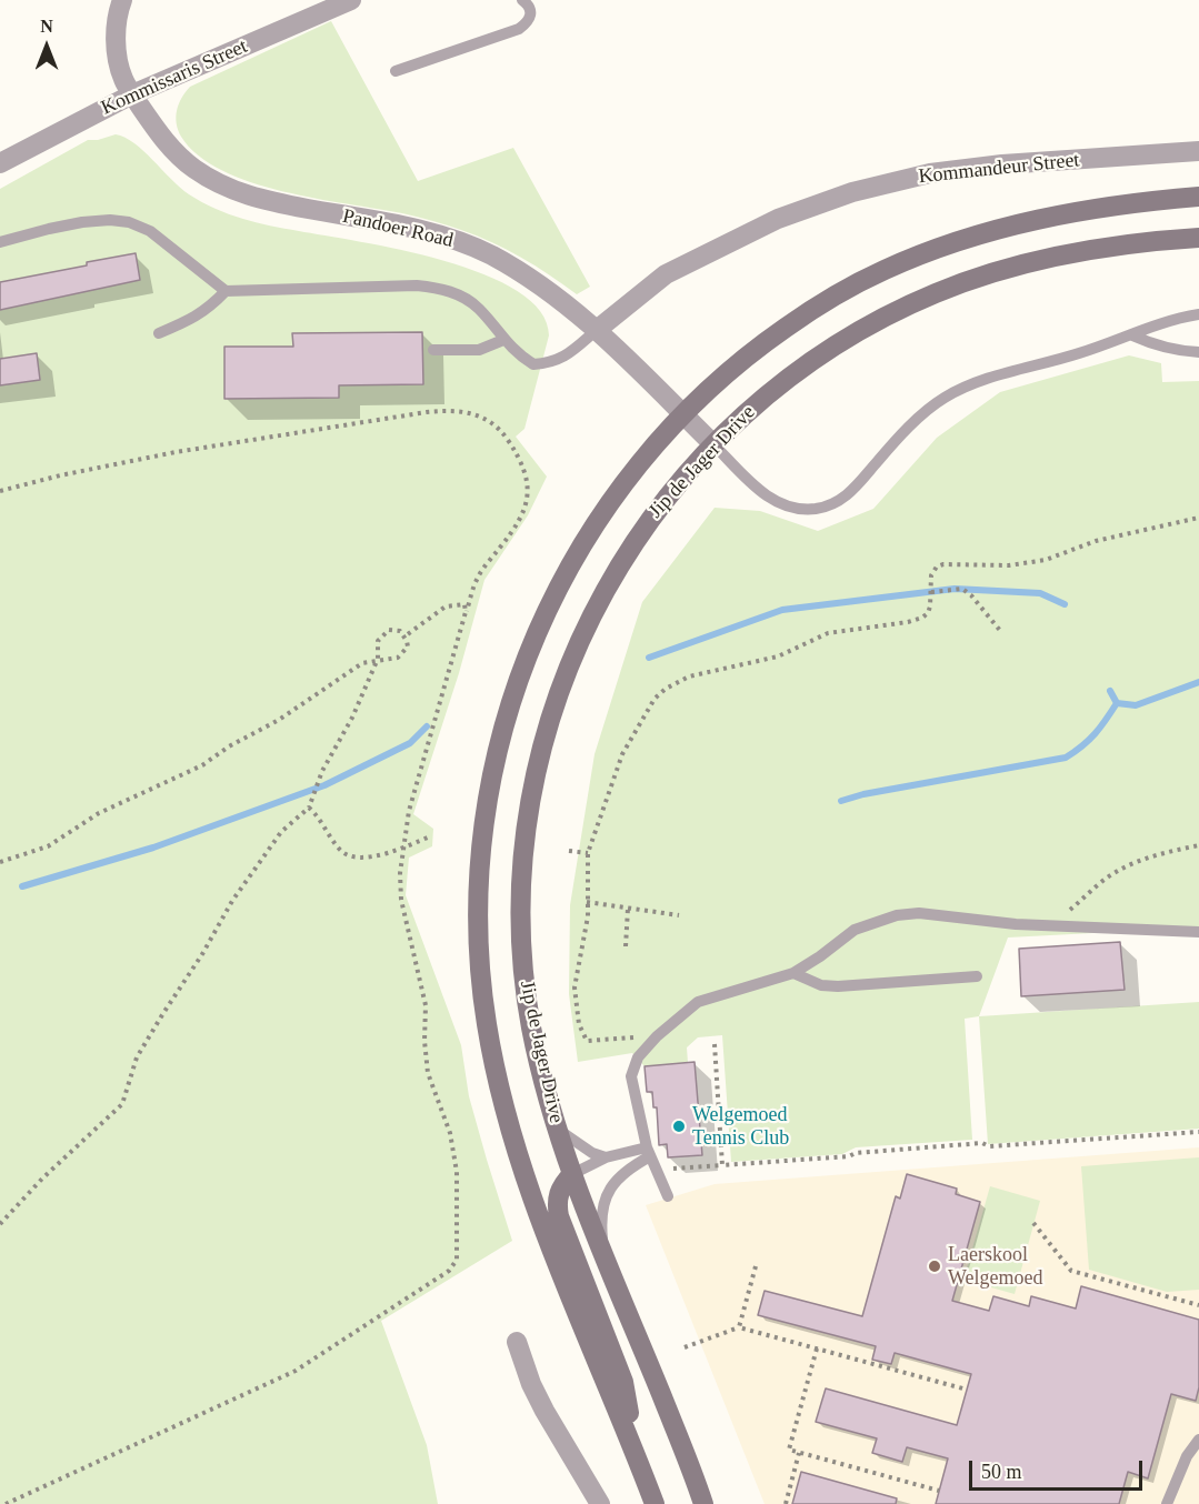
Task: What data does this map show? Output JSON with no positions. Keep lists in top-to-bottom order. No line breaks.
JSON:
{"streets":{"main road":["Jip de Jager Drive"],"street":["Kommissaris Street","Kommandeur Street","Pandoer Road"]},"crossings":[["Kommissaris Street","Pandoer Road"],["Kommandeur Street","Pandoer Road"],["Pandoer Road","Jip de Jager Drive"]],"places":["Welgemoed Tennis Club","Laerskool Welgemoed"],"scale_bar":"50 m","north":"top"}
